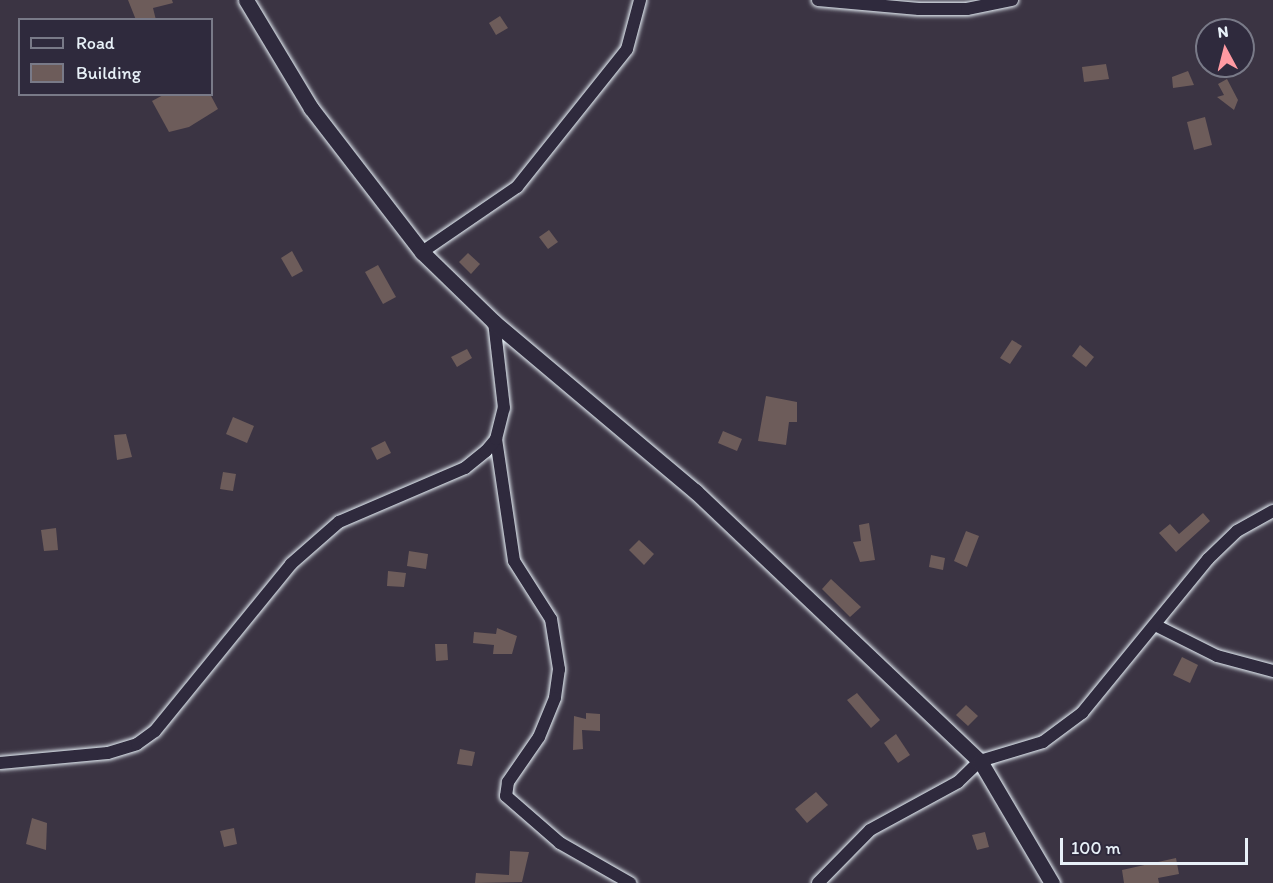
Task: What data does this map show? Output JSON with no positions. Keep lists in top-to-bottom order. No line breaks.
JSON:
{"legend":["Road","Building"],"scale_bar":"100 m","north":"top"}
